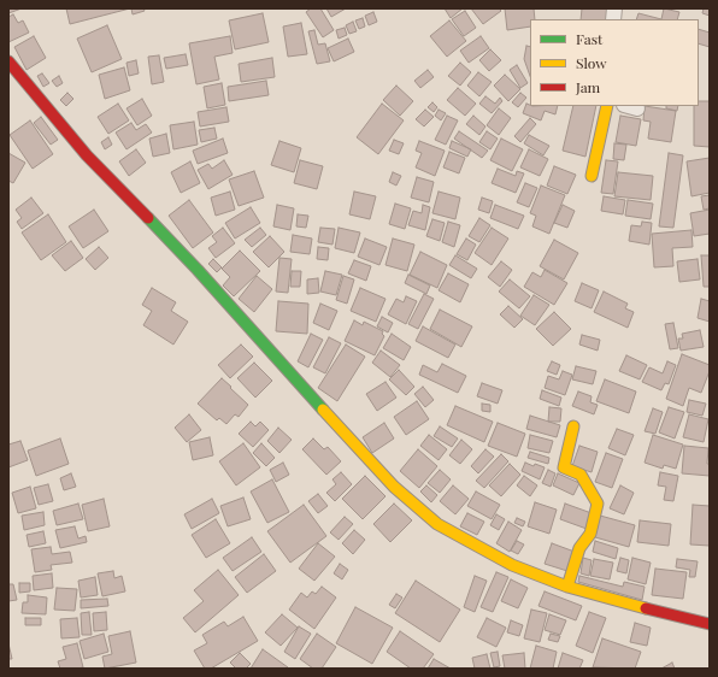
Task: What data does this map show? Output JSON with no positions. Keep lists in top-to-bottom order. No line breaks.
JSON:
{"legend":["Fast","Slow","Jam"]}
